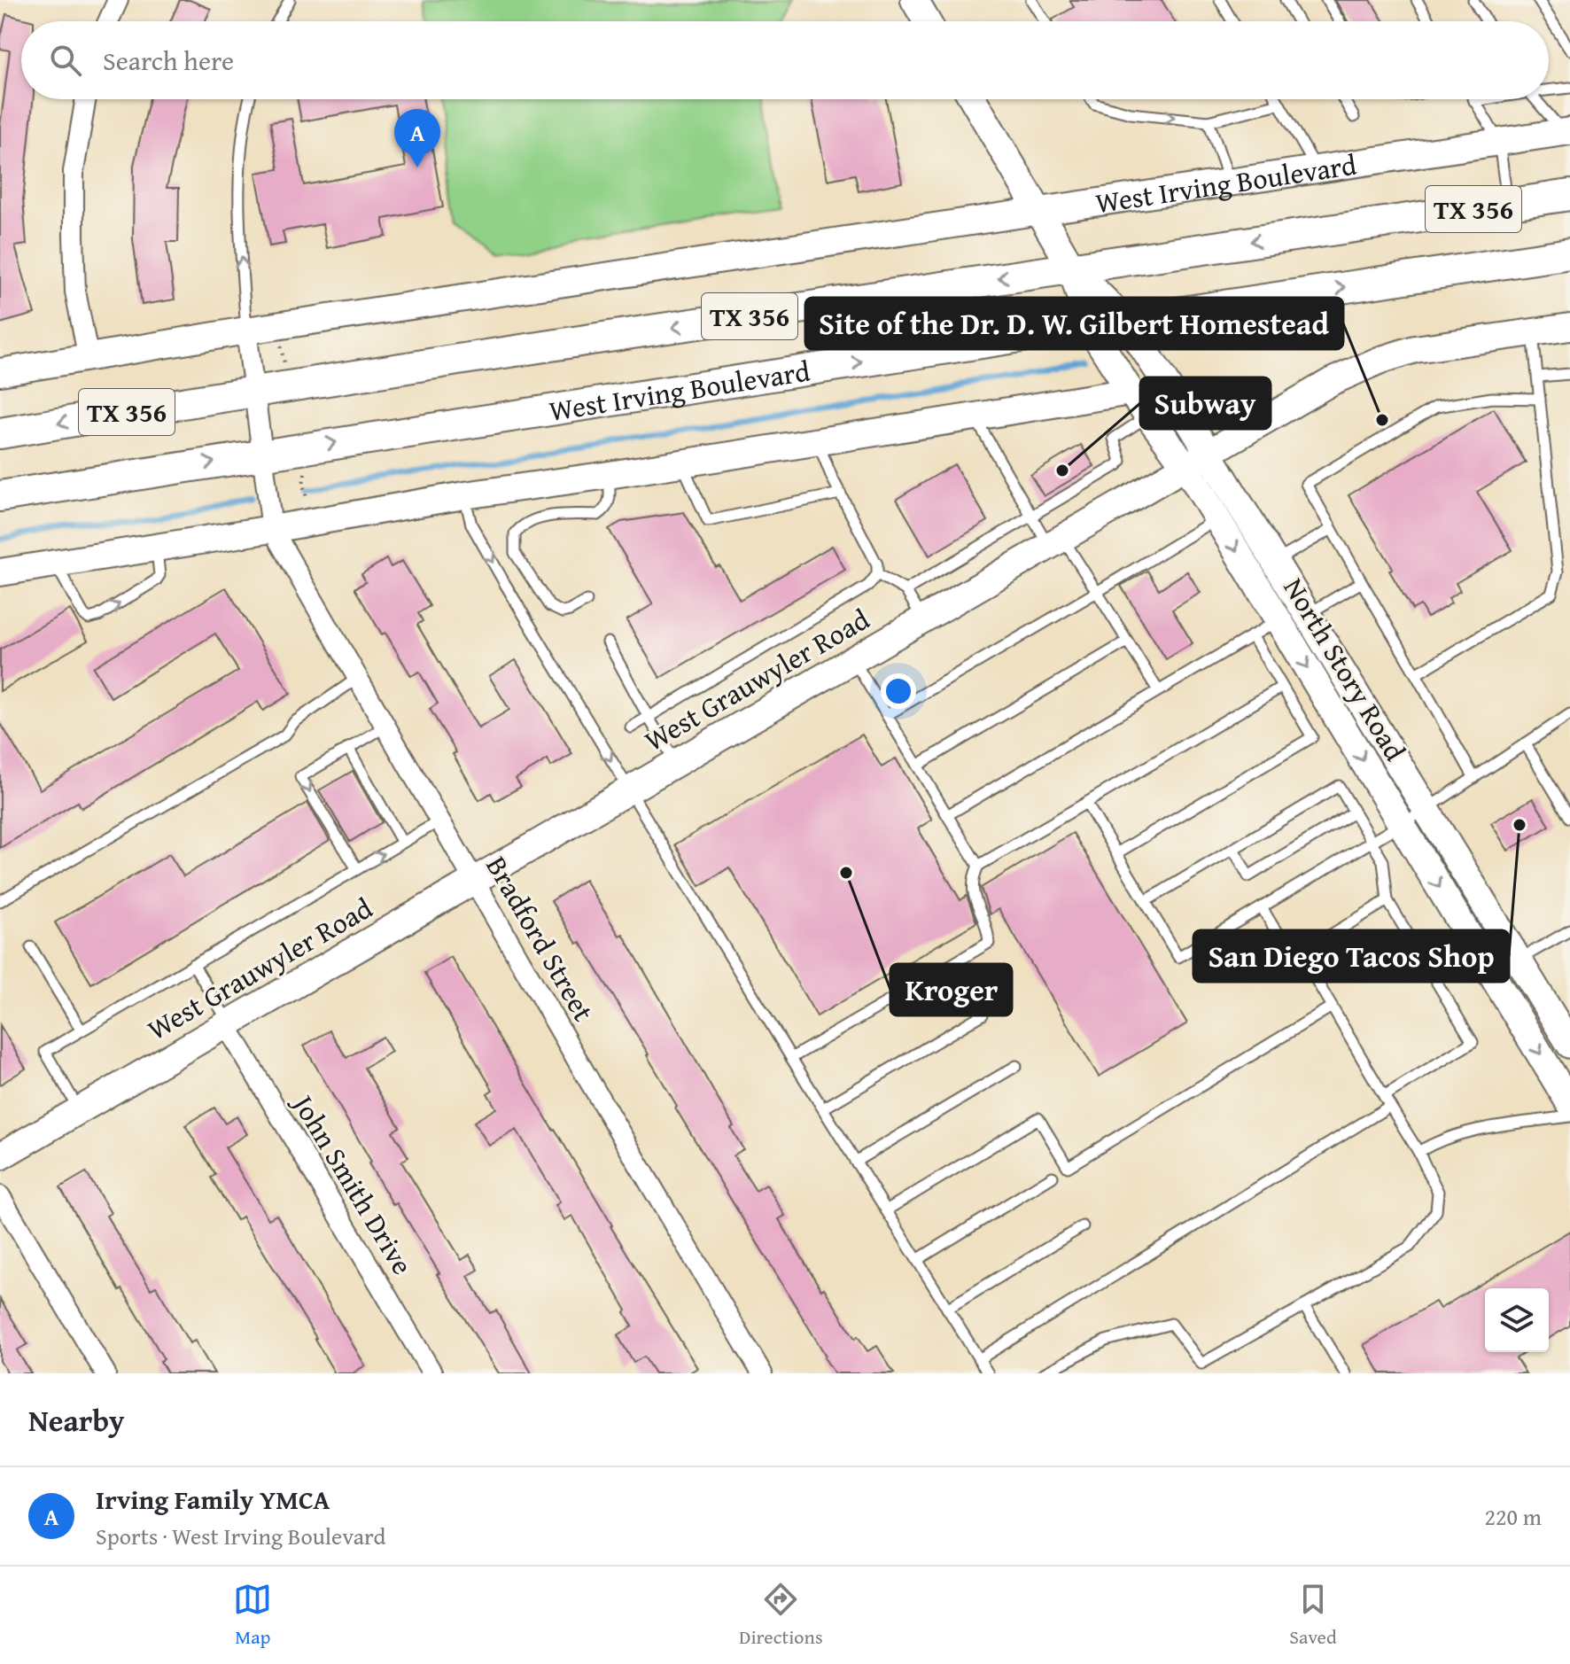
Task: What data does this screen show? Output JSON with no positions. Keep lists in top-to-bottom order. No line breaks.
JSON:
{"streets":{"main road":["West Irving Boulevard","TX 356","North Story Road","West Grauwyler Road"],"street":["Bradford Street","John Smith Drive"]},"crossings":[["West Irving Boulevard","North Story Road"],["North Story Road","West Grauwyler Road"],["West Grauwyler Road","Bradford Street"],["West Grauwyler Road","John Smith Drive"]],"places":["Site of the Dr. D. W. Gilbert Homestead","Subway","San Diego Tacos Shop","Kroger"],"page":{"search":"Search here","pins":"A","heading":"Nearby","list":[{"mark":"A","name":"Irving Family YMCA","note":"Sports · West Irving Boulevard","value":"220 m"}],"nav":["Map","Directions","Saved"]}}
